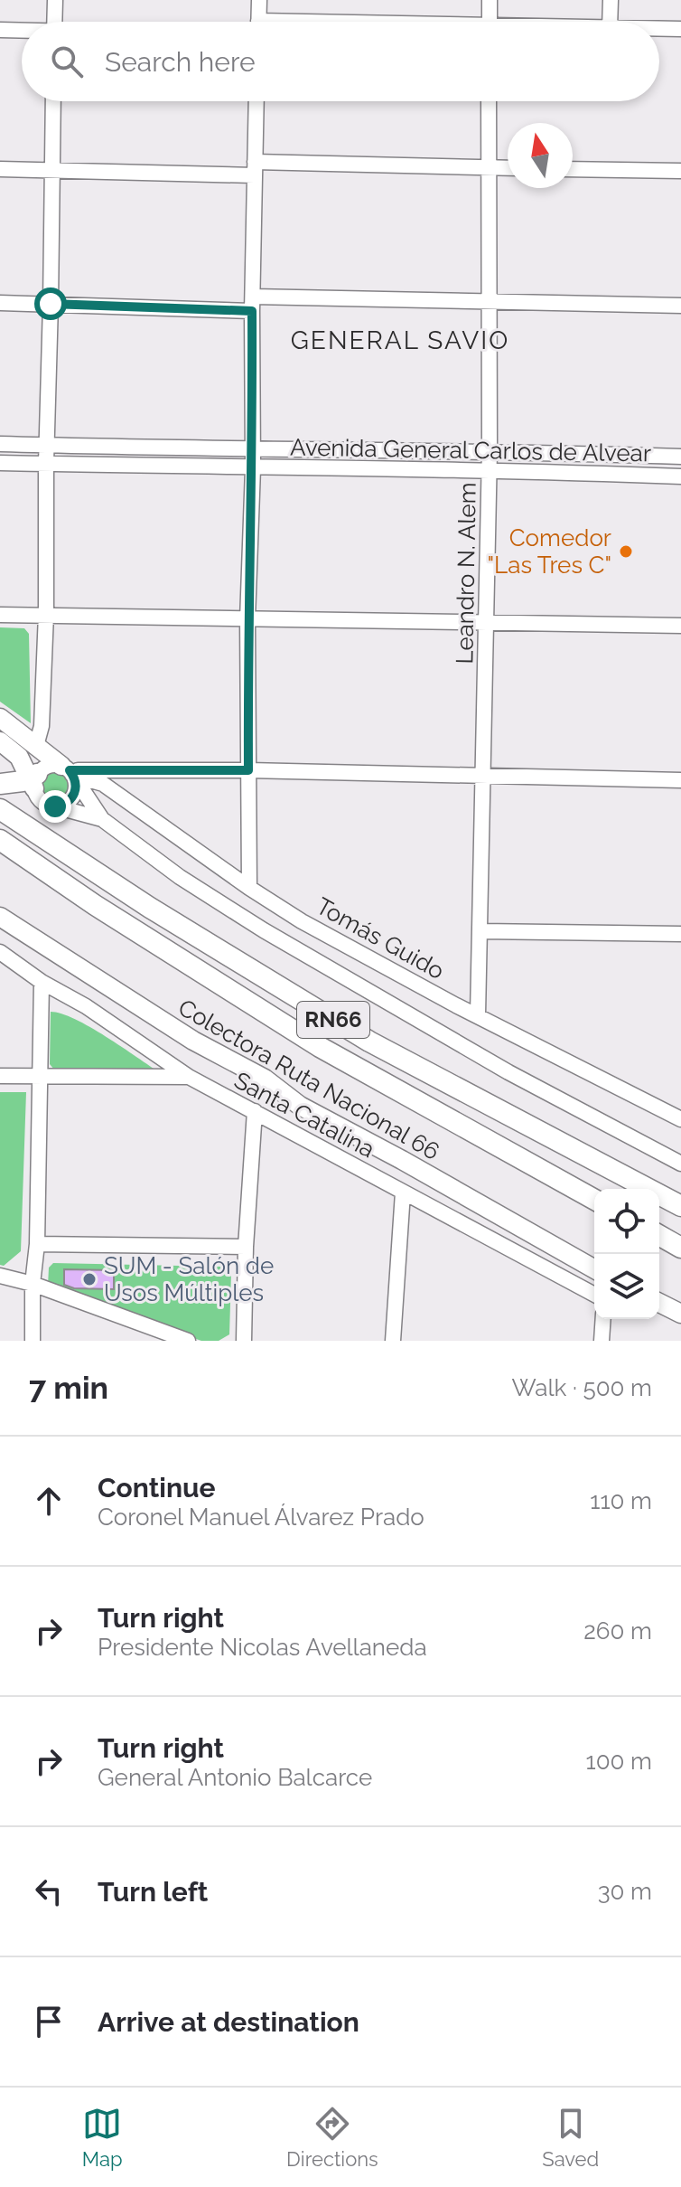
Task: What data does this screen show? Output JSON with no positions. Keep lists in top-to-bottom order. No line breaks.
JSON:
{"streets":{"highway":["RN66"],"main road":["Colectora Ruta Nacional 66"],"street":["Avenida General Carlos de Alvear","Leandro N. Alem","Tomás Guido","Santa Catalina"]},"crossings":[["Avenida General Carlos de Alvear","Leandro N. Alem"],["Leandro N. Alem","Tomás Guido"]],"districts":["GENERAL SAVIO"],"places":["Comedor \"Las Tres C\"","SUM - Salón de Usos Múltiples"],"north":"top","page":{"search":"Search here","heading":["7 min","Walk · 500 m"],"list":[["Continue","Coronel Manuel Álvarez Prado","110 m"],["Turn right","Presidente Nicolas Avellaneda","260 m"],["Turn right","General Antonio Balcarce","100 m"],["Turn left","30 m"],"Arrive at destination"],"nav":["Map","Directions","Saved"]}}
